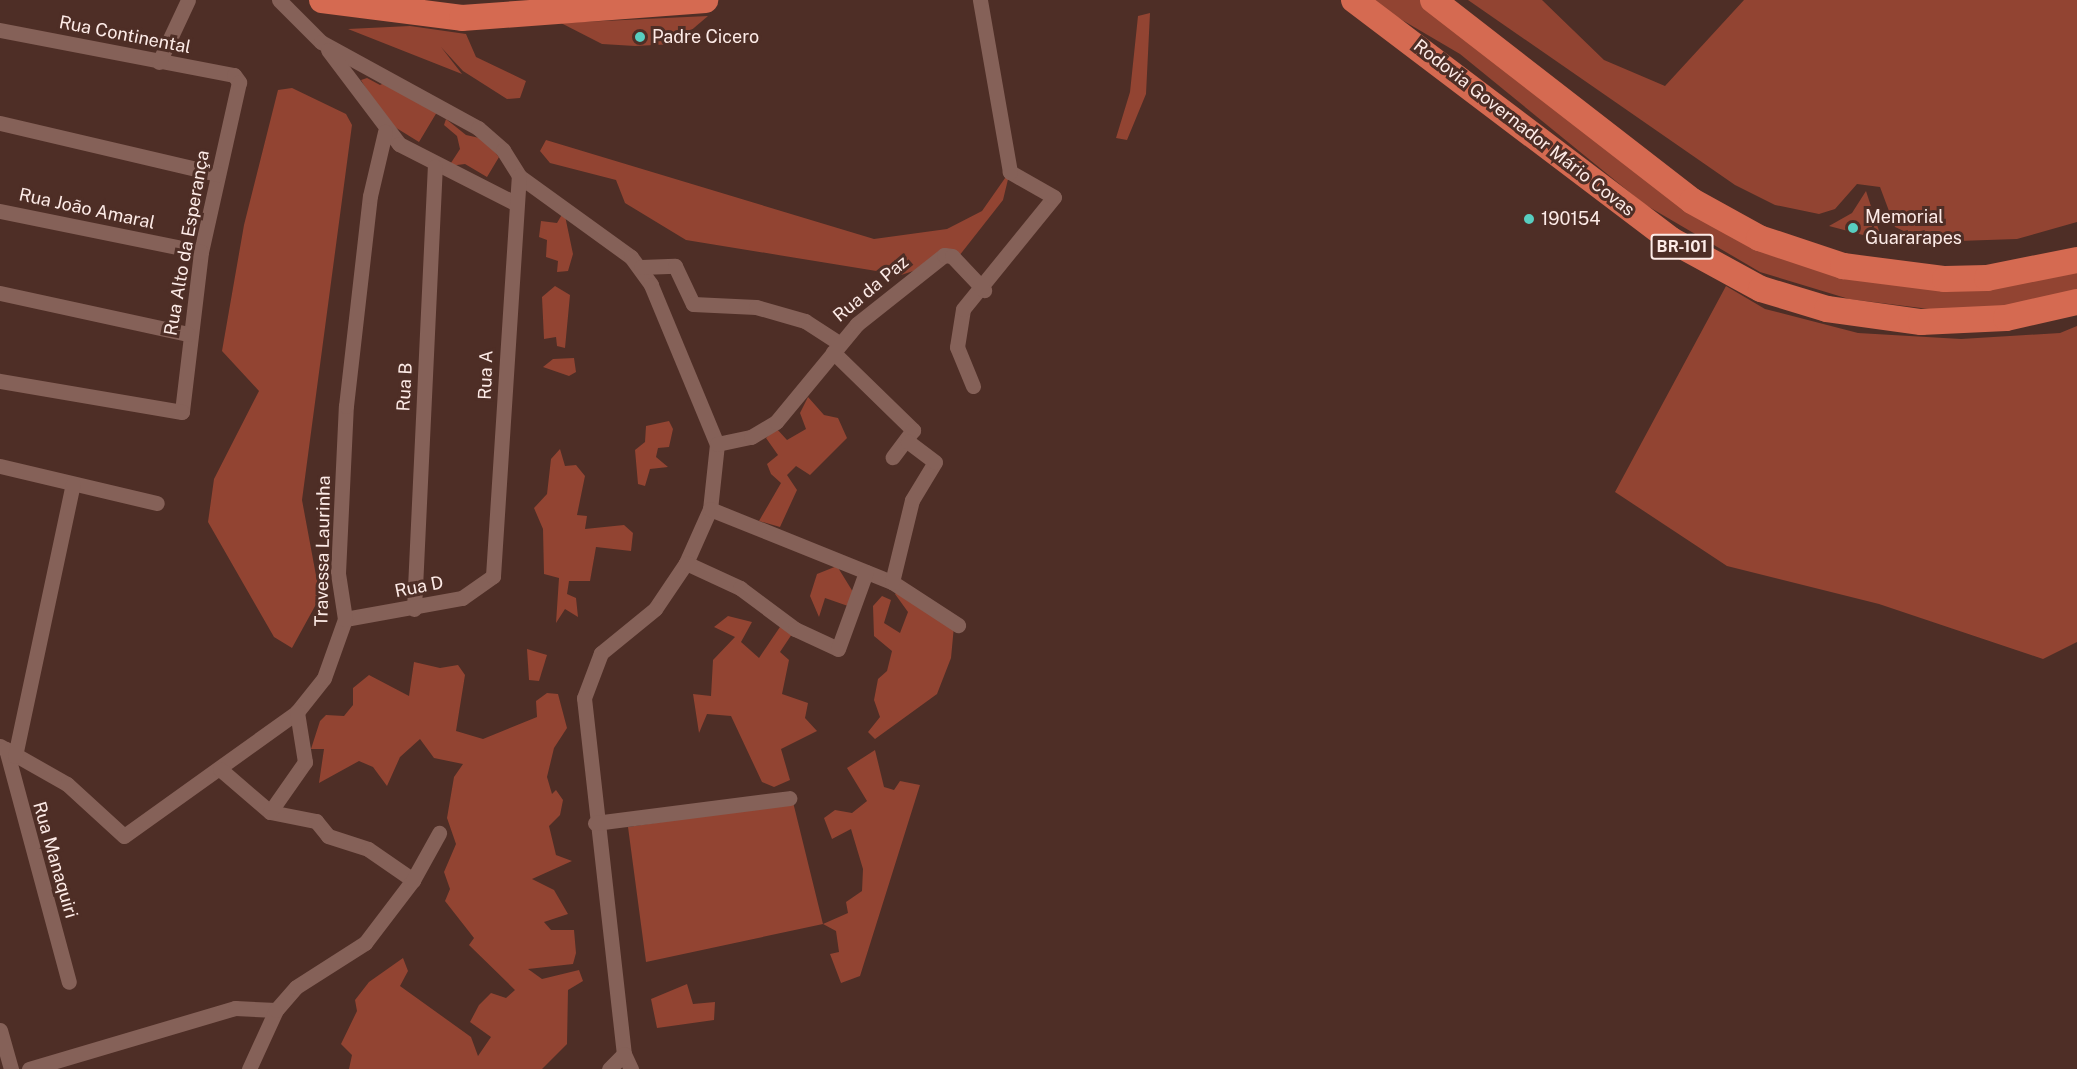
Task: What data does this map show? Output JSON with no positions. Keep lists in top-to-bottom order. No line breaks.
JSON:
{"streets":{"highway":["Rodovia Governador Mário Covas","BR-101"],"street":["Rua Continental","Rua João Amaral","Rua Alto da Esperança","Rua da Paz","Rua A","Rua B","Travessa Laurinha","Rua D","Rua Manaquiri"]},"crossings":[["Rua Continental","Rua Alto da Esperança"],["Rua João Amaral","Rua Alto da Esperança"],["Rua A","Rua D"],["Rua B","Rua D"],["Travessa Laurinha","Rua D"],["Travessa Laurinha","Rua Manaquiri"]],"places":["Padre Cicero","190154","Memorial Guararapes"]}
